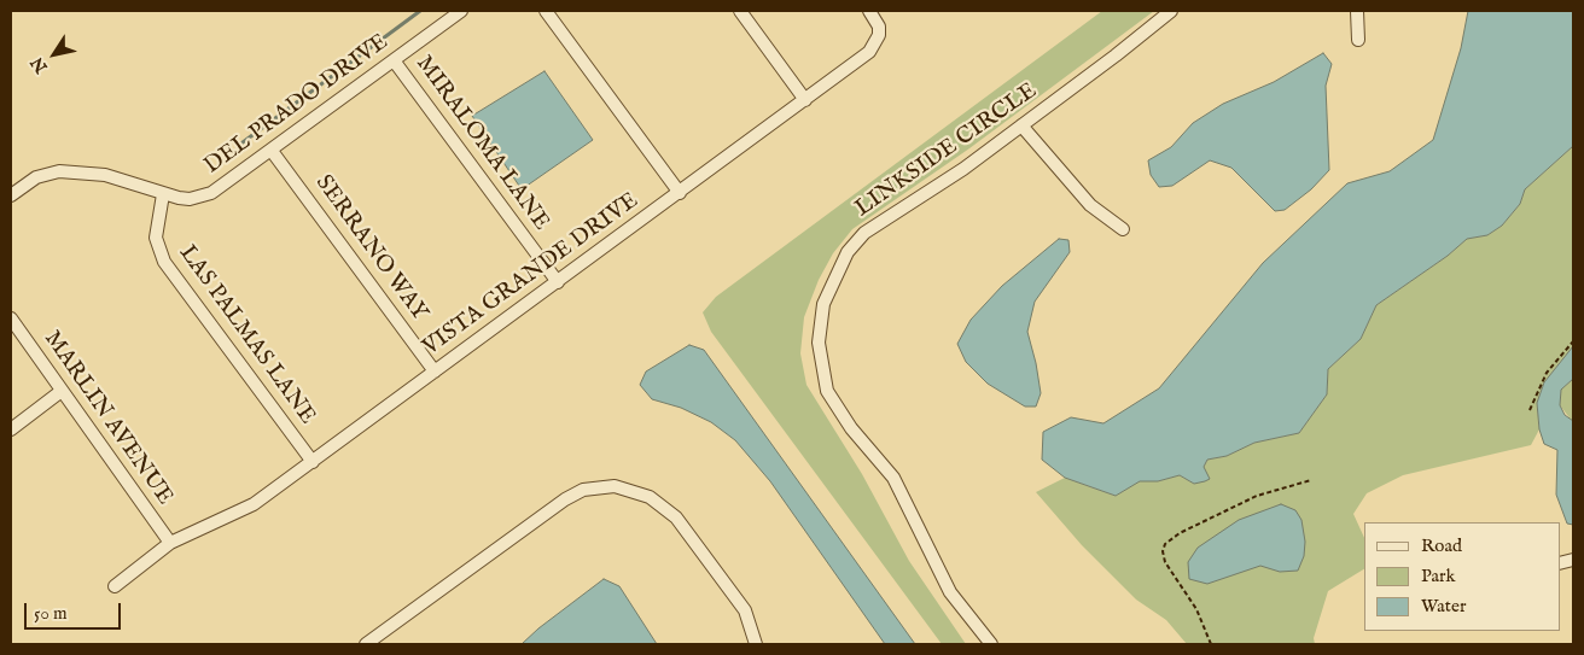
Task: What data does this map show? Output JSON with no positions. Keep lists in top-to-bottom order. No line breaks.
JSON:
{"streets":{"street":["DEL PRADO DRIVE","MIRALOMA LANE","LINKSIDE CIRCLE","SERRANO WAY","VISTA GRANDE DRIVE","LAS PALMAS LANE","MARLIN AVENUE"]},"crossings":[["DEL PRADO DRIVE","MIRALOMA LANE"],["DEL PRADO DRIVE","SERRANO WAY"],["DEL PRADO DRIVE","LAS PALMAS LANE"],["MIRALOMA LANE","VISTA GRANDE DRIVE"],["SERRANO WAY","VISTA GRANDE DRIVE"],["VISTA GRANDE DRIVE","LAS PALMAS LANE"],["VISTA GRANDE DRIVE","MARLIN AVENUE"]],"legend":["Road","Park","Water"],"scale_bar":"50 m","north":"bottom left"}
